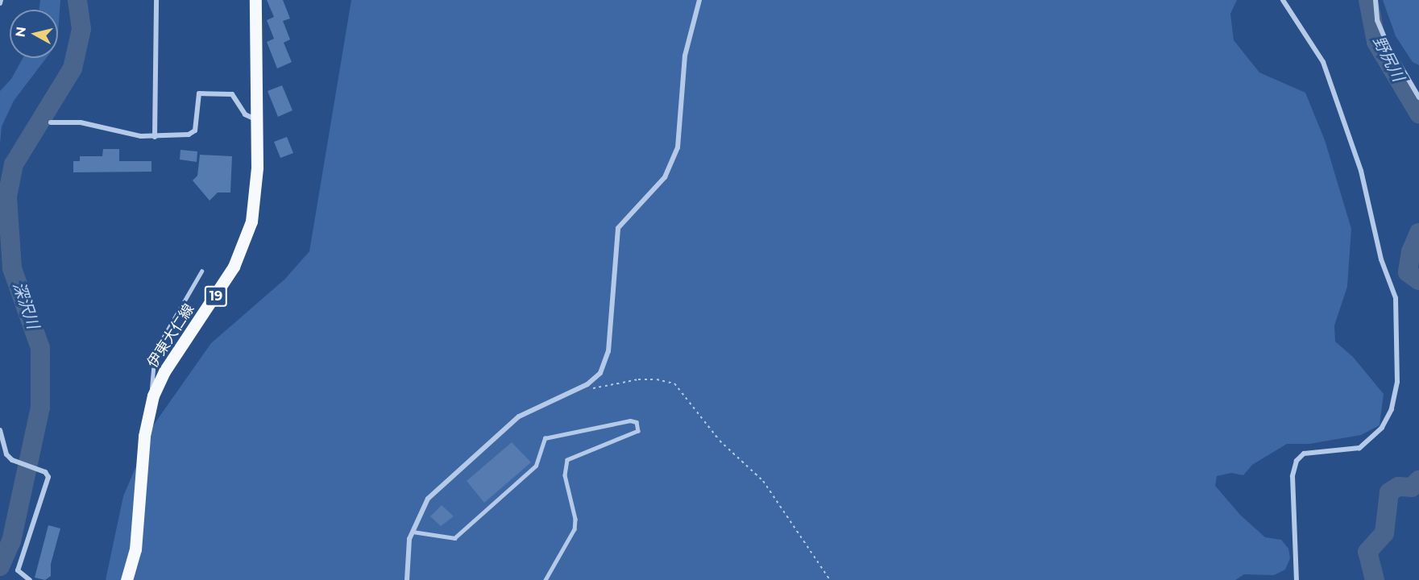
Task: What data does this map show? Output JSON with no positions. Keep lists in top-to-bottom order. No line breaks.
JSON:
{"streets":{"main road":["19","伊東大仁線"]},"water":["野尻川","深沢川"],"north":"left"}
